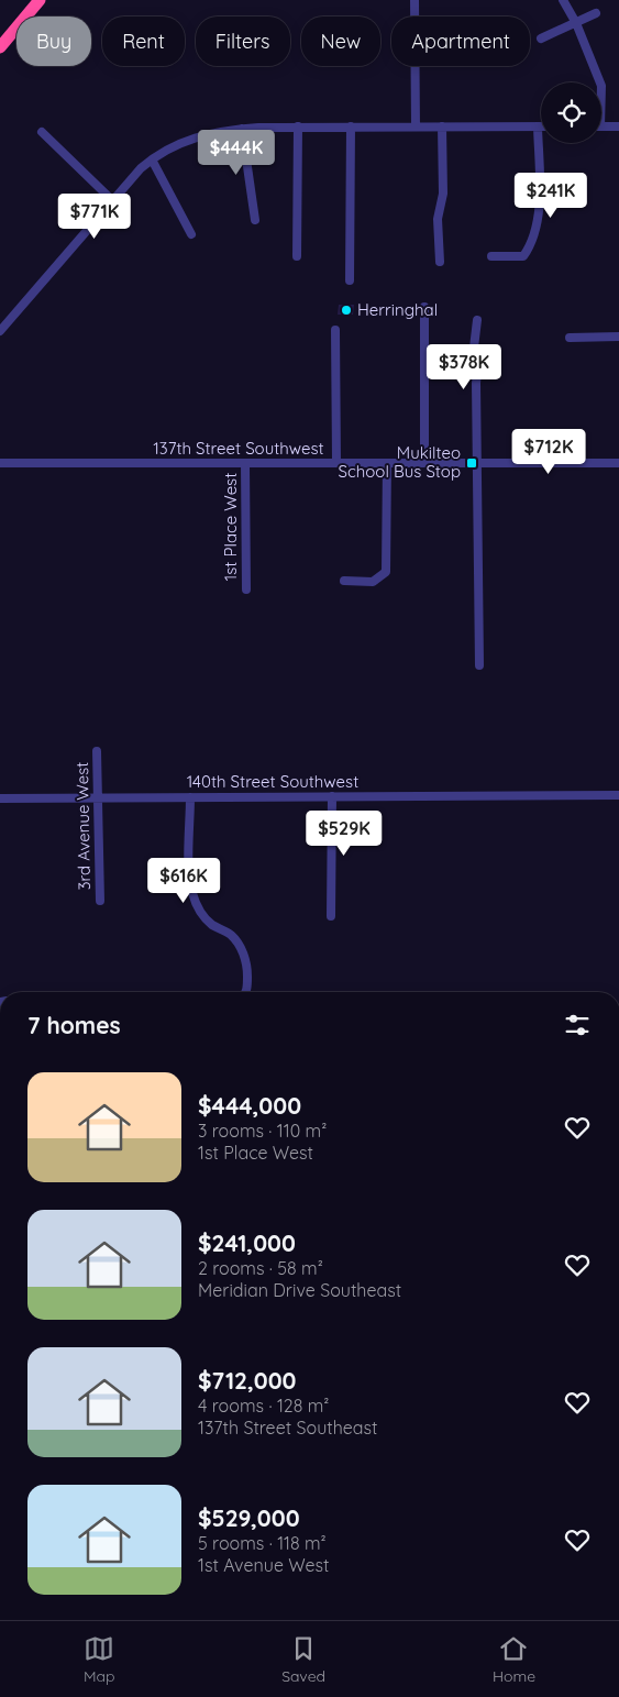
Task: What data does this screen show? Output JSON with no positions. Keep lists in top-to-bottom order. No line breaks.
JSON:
{"streets":{"street":["137th Street Southwest","1st Place West","140th Street Southwest","3rd Avenue West"]},"crossings":[["137th Street Southwest","1st Place West"],["140th Street Southwest","3rd Avenue West"]],"places":{"other":["Herringhal"],"transit":["Mukilteo School Bus Stop"]},"page":{"chip":["Buy","Rent","Filters","New","Apartment"],"price":["$444K","$241K","$771K","$378K","$712K","$529K","$616K"],"heading":"7 homes","list":[{"name":"$444,000","note":"3 rooms · 110 m² · 1st Place West"},{"name":"$241,000","note":"2 rooms · 58 m² · Meridian Drive Southeast"},{"name":"$712,000","note":"4 rooms · 128 m² · 137th Street Southeast"},{"name":"$529,000","note":"5 rooms · 118 m² · 1st Avenue West"}],"tabs":["Map","Saved","Home"]}}
